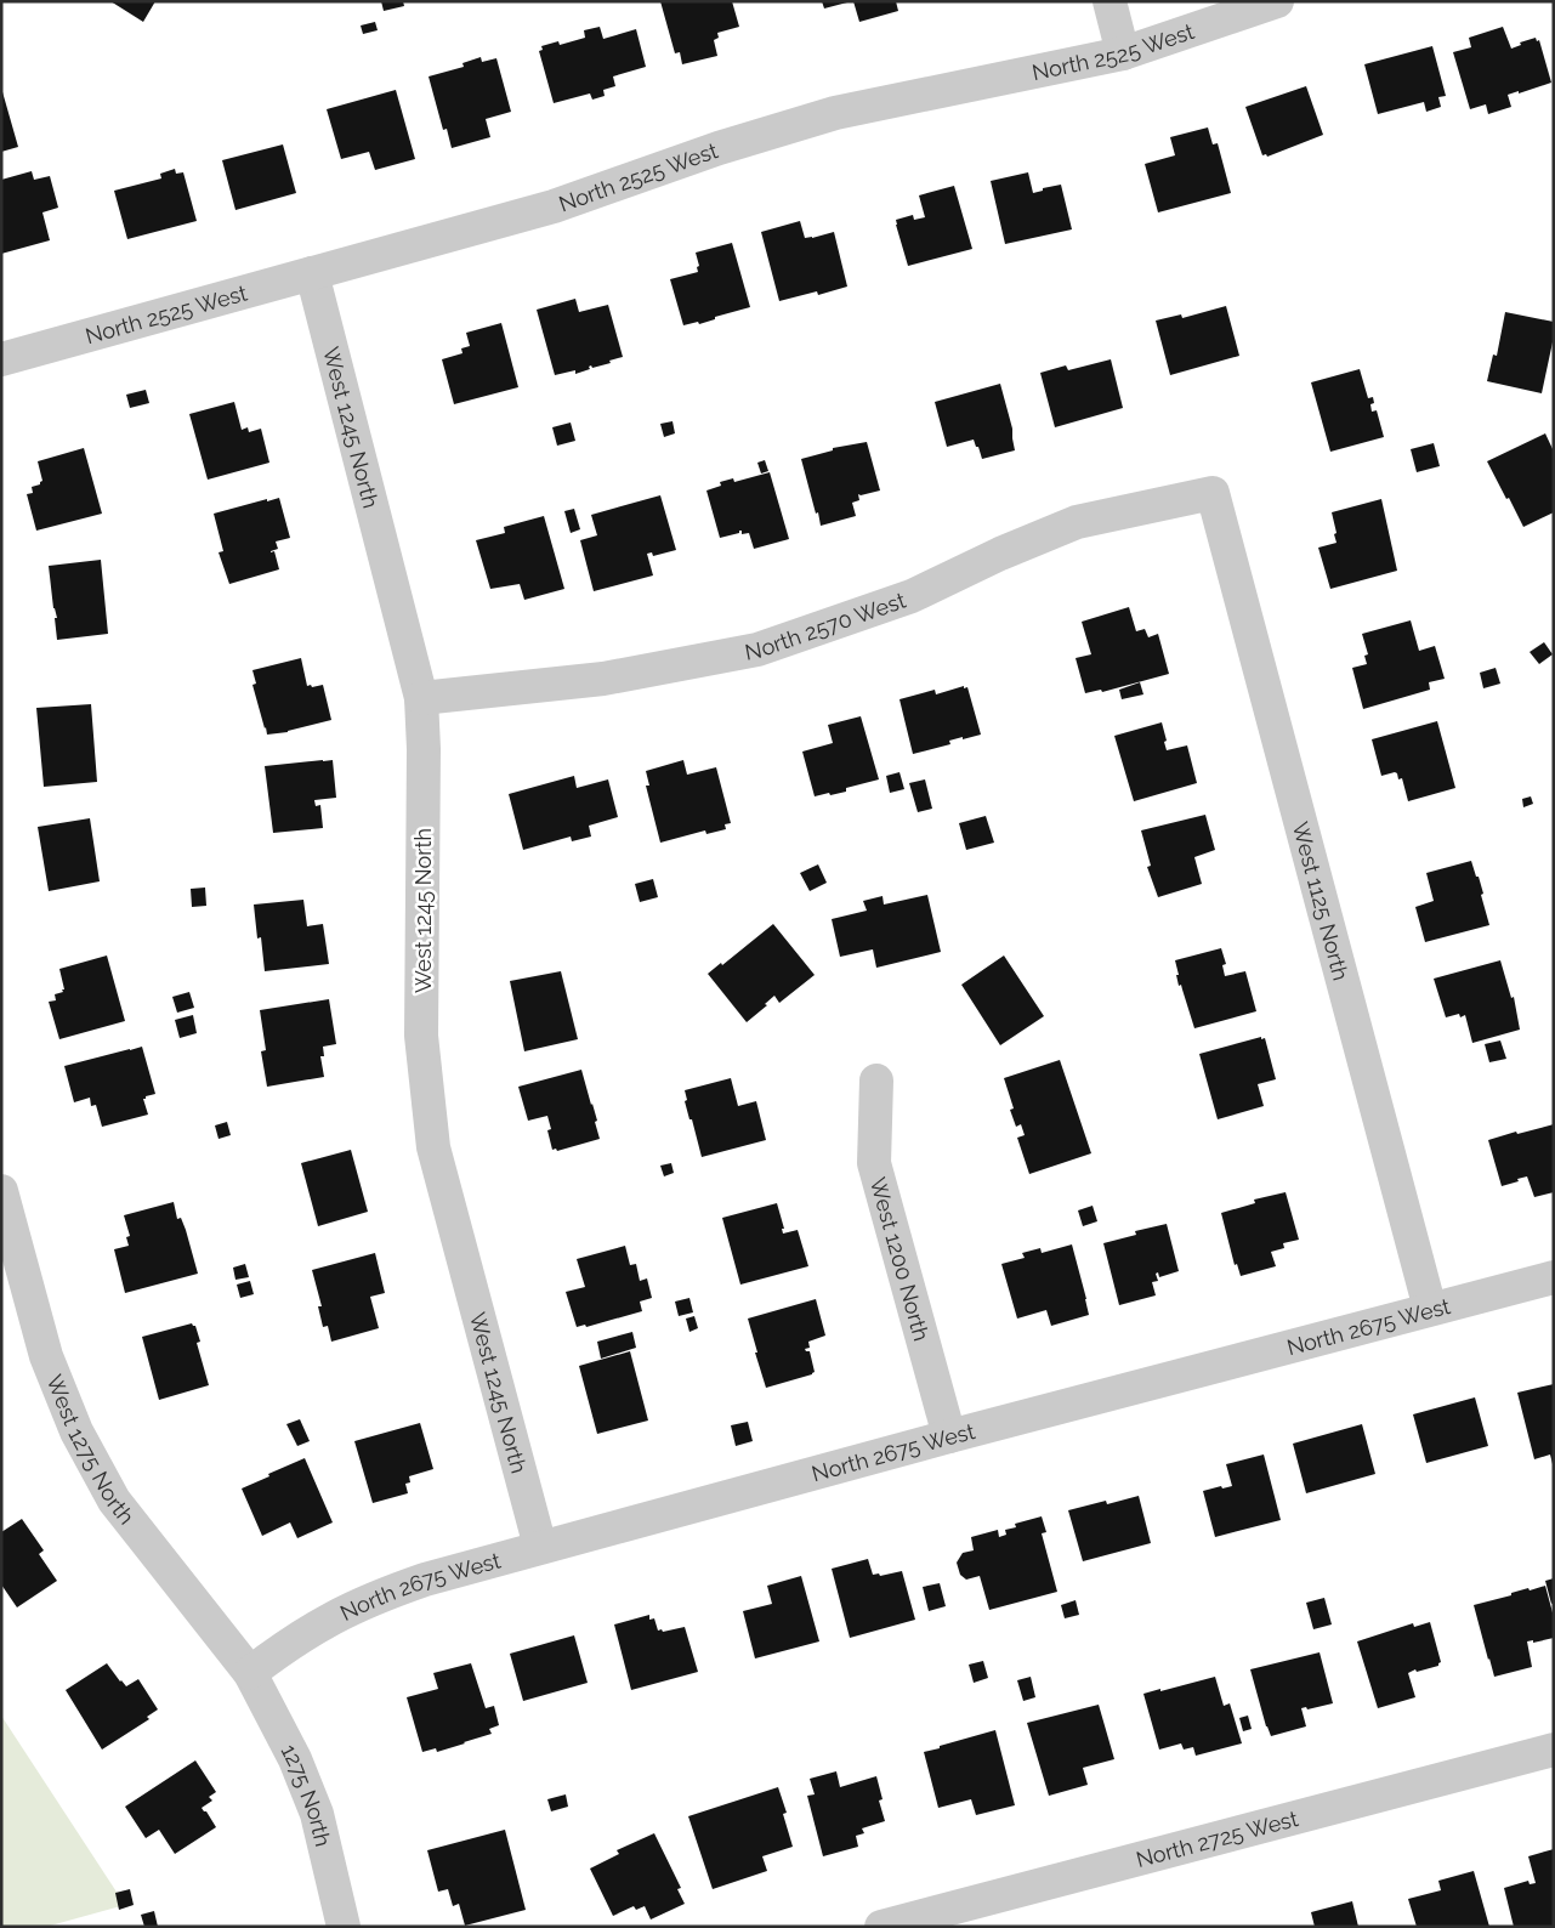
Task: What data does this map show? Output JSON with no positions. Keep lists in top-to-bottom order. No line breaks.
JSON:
{"streets":{"street":["North 2525 West","West 1245 North","North 2570 West","West 1125 North","West 1200 North","North 2675 West","West 1275 North","1275 North","North 2725 West"]},"crossings":[["North 2525 West","West 1245 North"],["West 1245 North","North 2570 West"],["West 1245 North","North 2675 West"],["North 2570 West","West 1125 North"],["West 1125 North","North 2675 West"],["West 1200 North","North 2675 West"],["North 2675 West","West 1275 North"],["North 2675 West","1275 North"],["West 1275 North","1275 North"]]}
